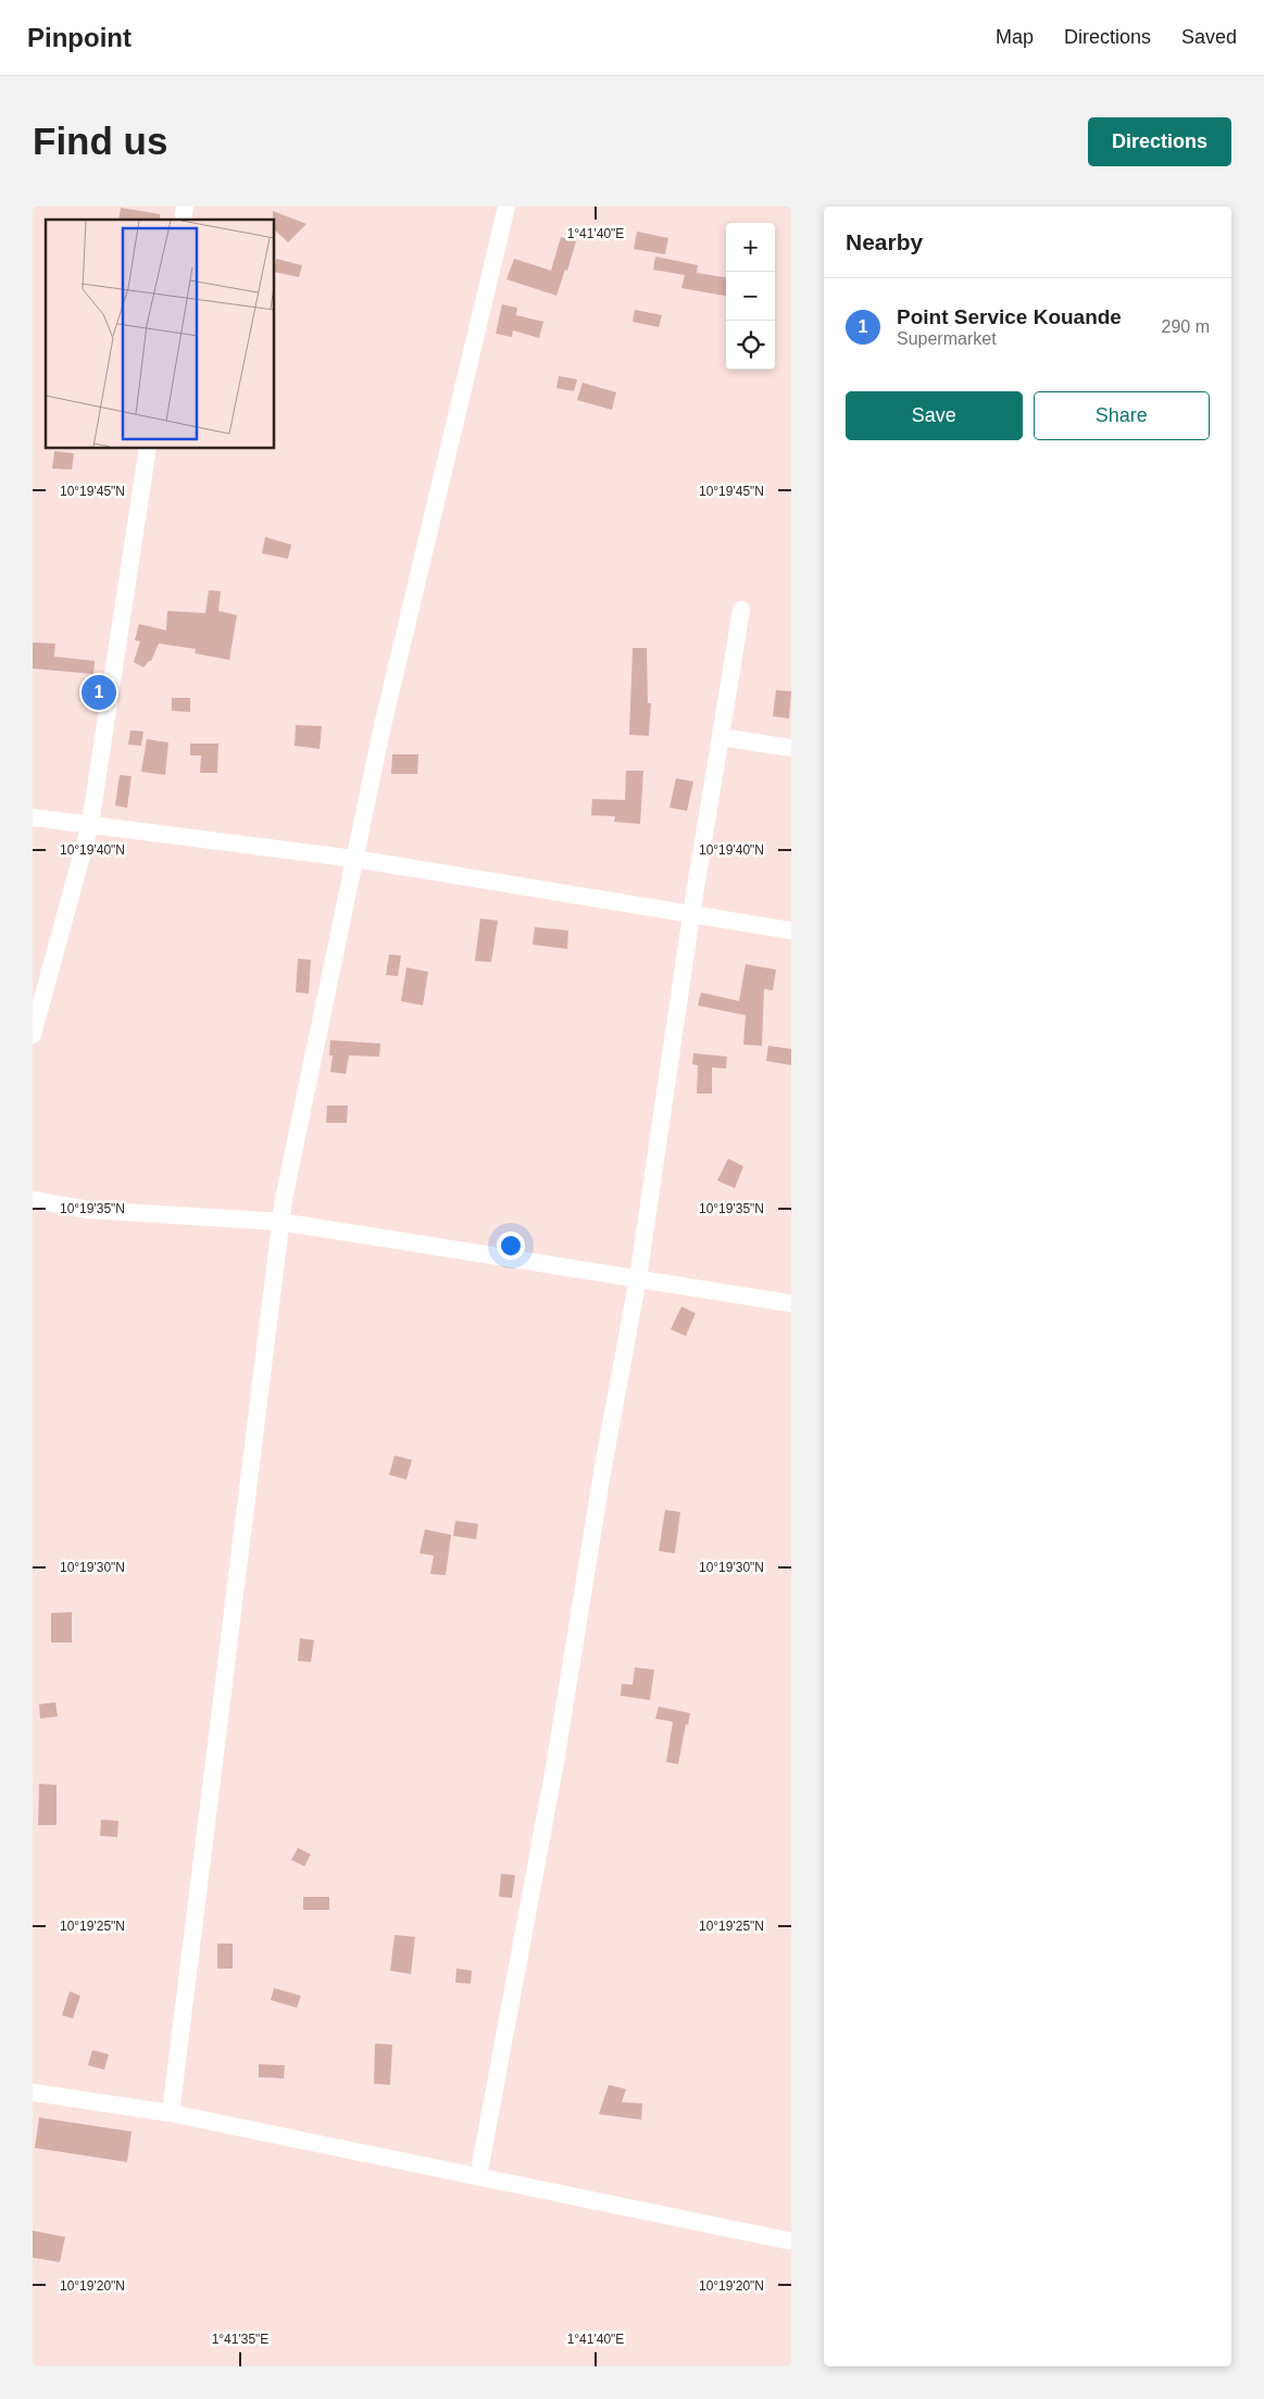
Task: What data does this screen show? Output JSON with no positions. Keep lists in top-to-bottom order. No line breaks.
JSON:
{"page":{"header":"Pinpoint","nav":["Map","Directions","Saved"],"buttons":["Directions",["Save","Share"]],"title":"Find us","heading":"Nearby","map_buttons":["+","−"],"list":[{"mark":"1","name":"Point Service Kouande","note":"Supermarket","value":"290 m"}],"pins":"1"},"coordinates":["1°41'40\"E","10°19'45\"N","10°19'40\"N","10°19'35\"N","10°19'30\"N","10°19'25\"N","10°19'20\"N","1°41'35\"E"]}
